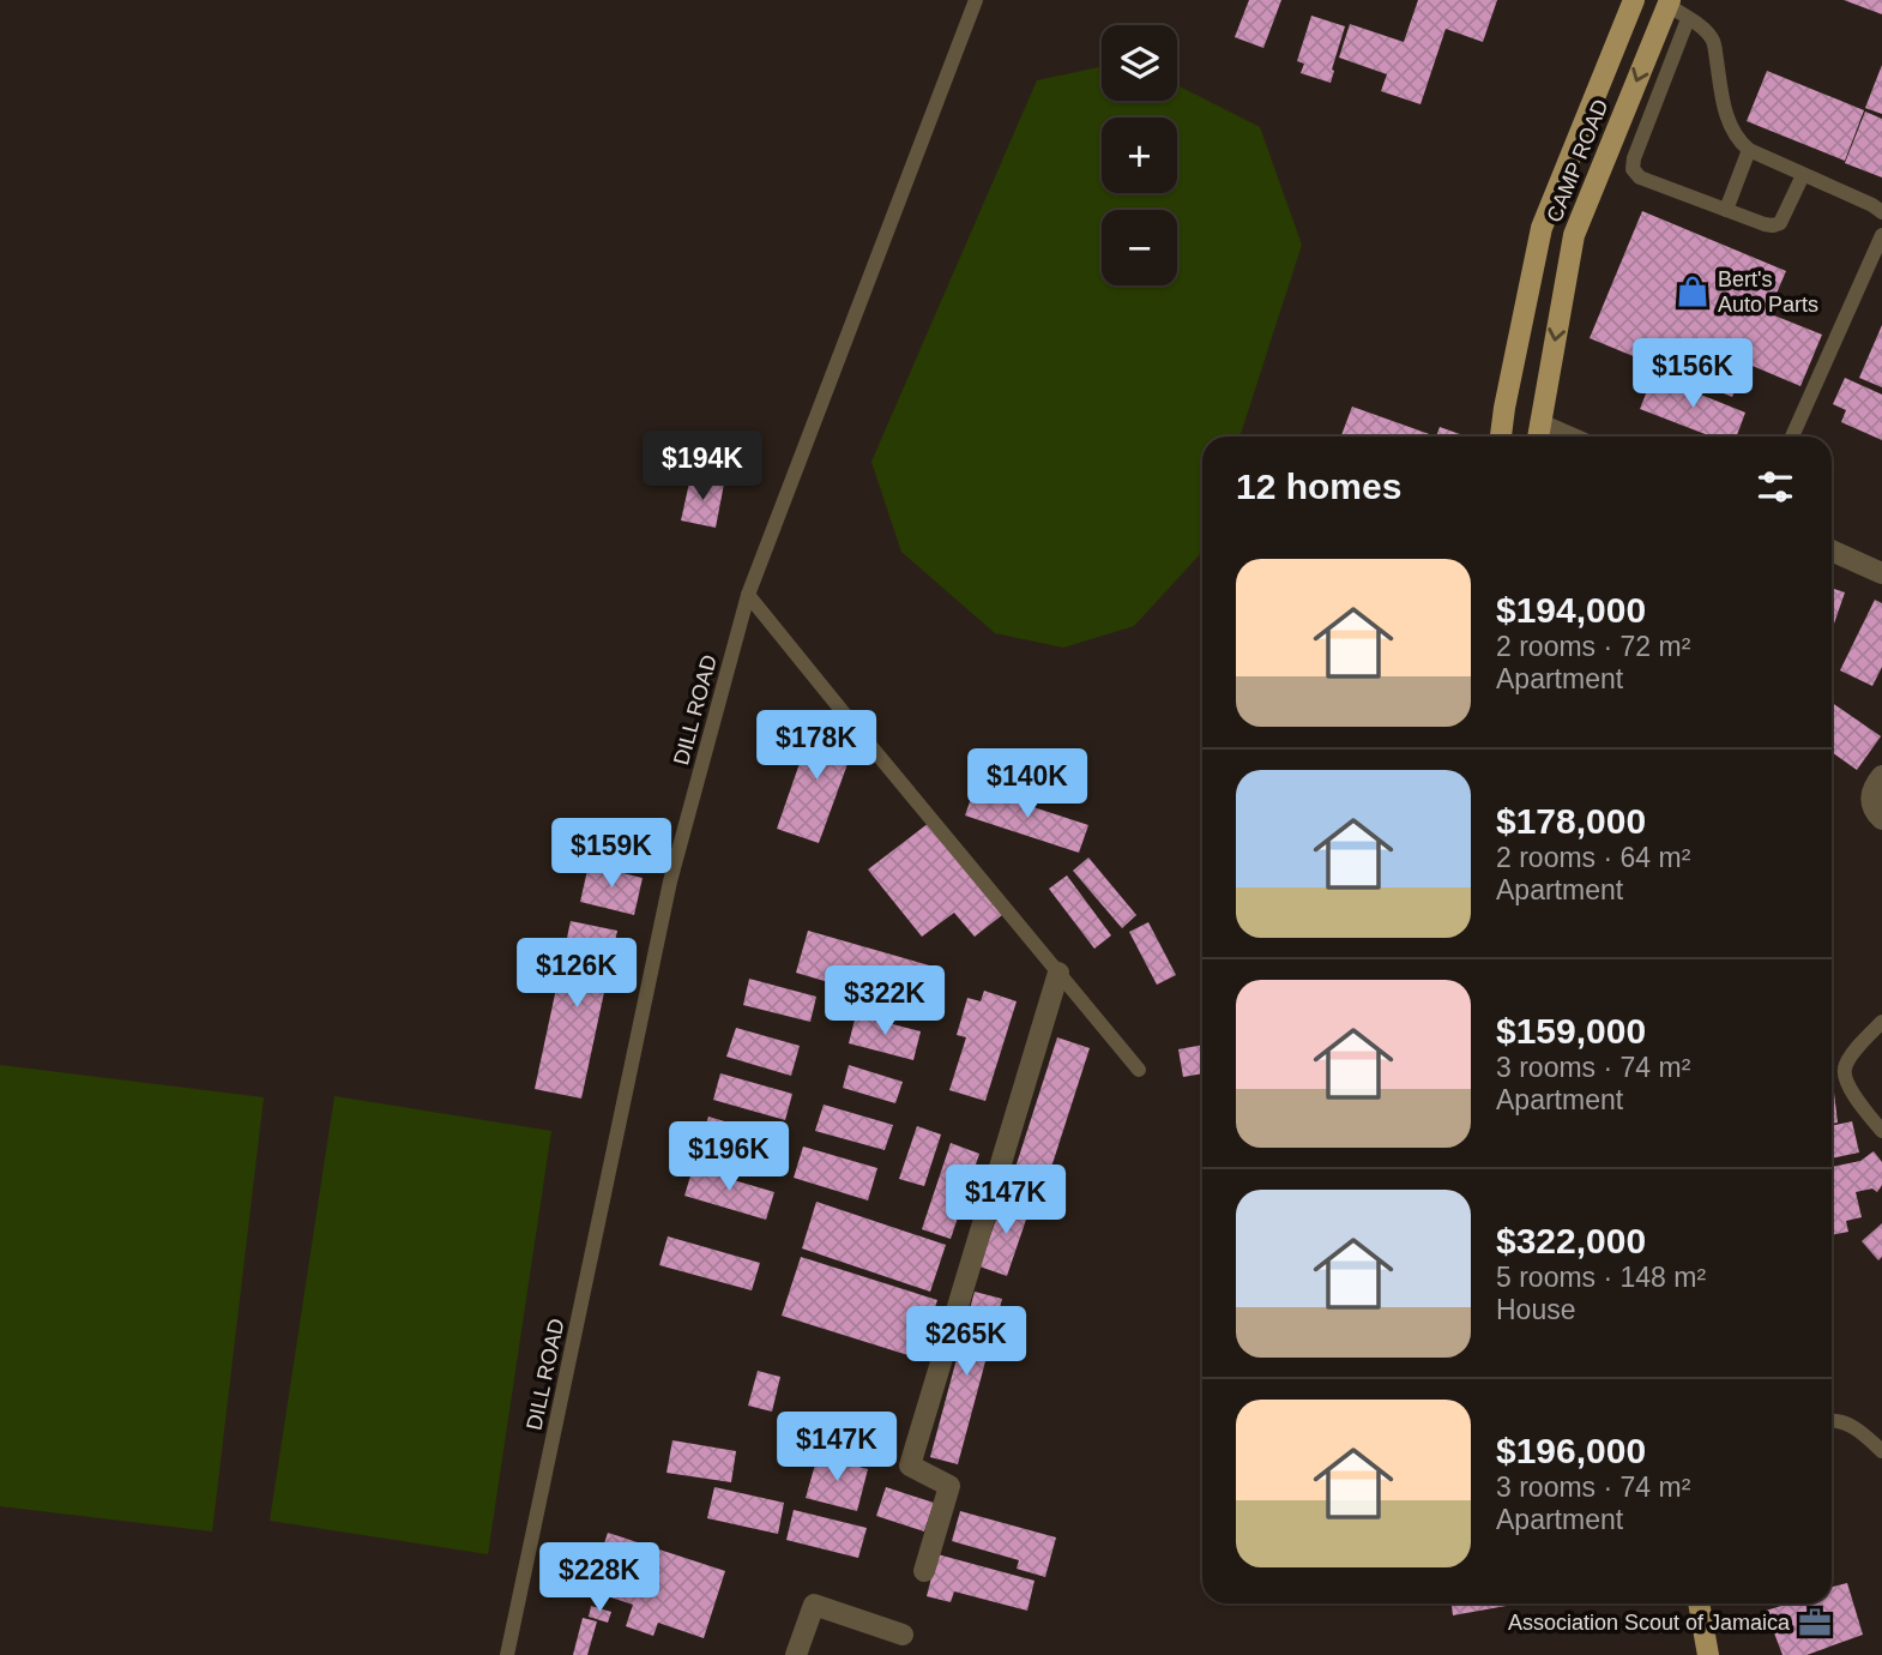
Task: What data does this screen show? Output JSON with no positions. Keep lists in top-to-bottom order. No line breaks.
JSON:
{"streets":{"main road":["CAMP ROAD"],"lane":["DILL ROAD"]},"places":{"shop":["Bert's Auto Parts"],"office":["Association Scout of Jamaica"]},"page":{"map_buttons":["+","−"],"price":["$156K","$194K","$178K","$140K","$159K","$126K","$322K","$196K","$147K","$265K","$147K","$228K"],"heading":"12 homes","list":[{"name":"$194,000","note":"2 rooms · 72 m² · Apartment"},{"name":"$178,000","note":"2 rooms · 64 m² · Apartment"},{"name":"$159,000","note":"3 rooms · 74 m² · Apartment"},{"name":"$322,000","note":"5 rooms · 148 m² · House"},{"name":"$196,000","note":"3 rooms · 74 m² · Apartment"}]}}
